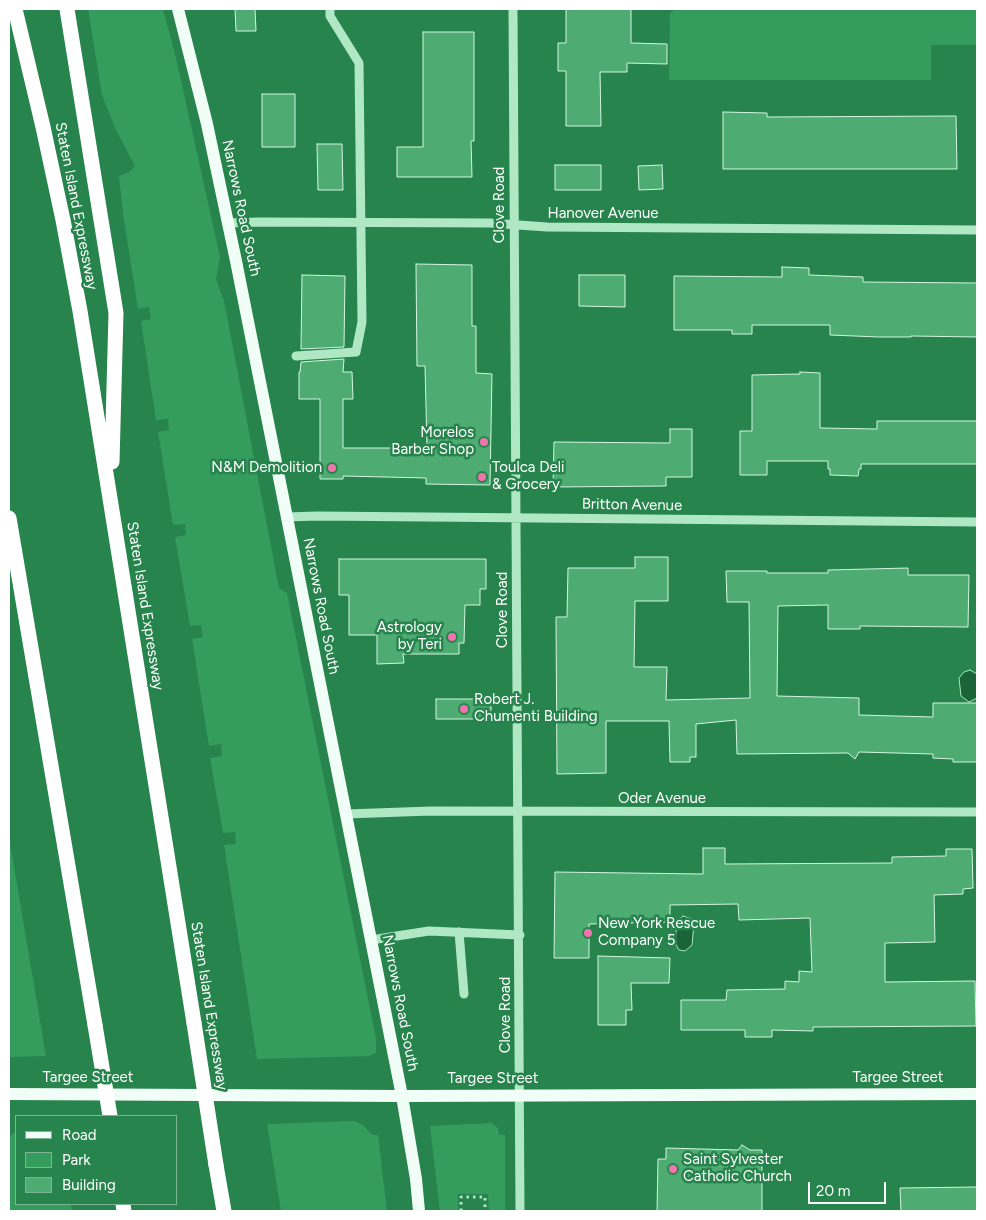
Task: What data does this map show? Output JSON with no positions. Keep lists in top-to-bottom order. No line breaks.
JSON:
{"streets":{"highway":["Staten Island Expressway"],"main road":["Narrows Road South","Targee Street"],"street":["Clove Road","Hanover Avenue","Britton Avenue","Oder Avenue"]},"crossings":[["Clove Road","Hanover Avenue"],["Clove Road","Britton Avenue"],["Clove Road","Oder Avenue"],["Clove Road","Targee Street"],["Narrows Road South","Hanover Avenue"],["Narrows Road South","Britton Avenue"],["Narrows Road South","Oder Avenue"],["Narrows Road South","Targee Street"]],"places":["Morelos Barber Shop","N&M Demolition","Toulca Deli & Grocery","Astrology by Teri","Robert J. Chumenti Building","New York Rescue Company 5","Saint Sylvester Catholic Church"],"legend":["Road","Park","Building"],"scale_bar":"20 m"}
